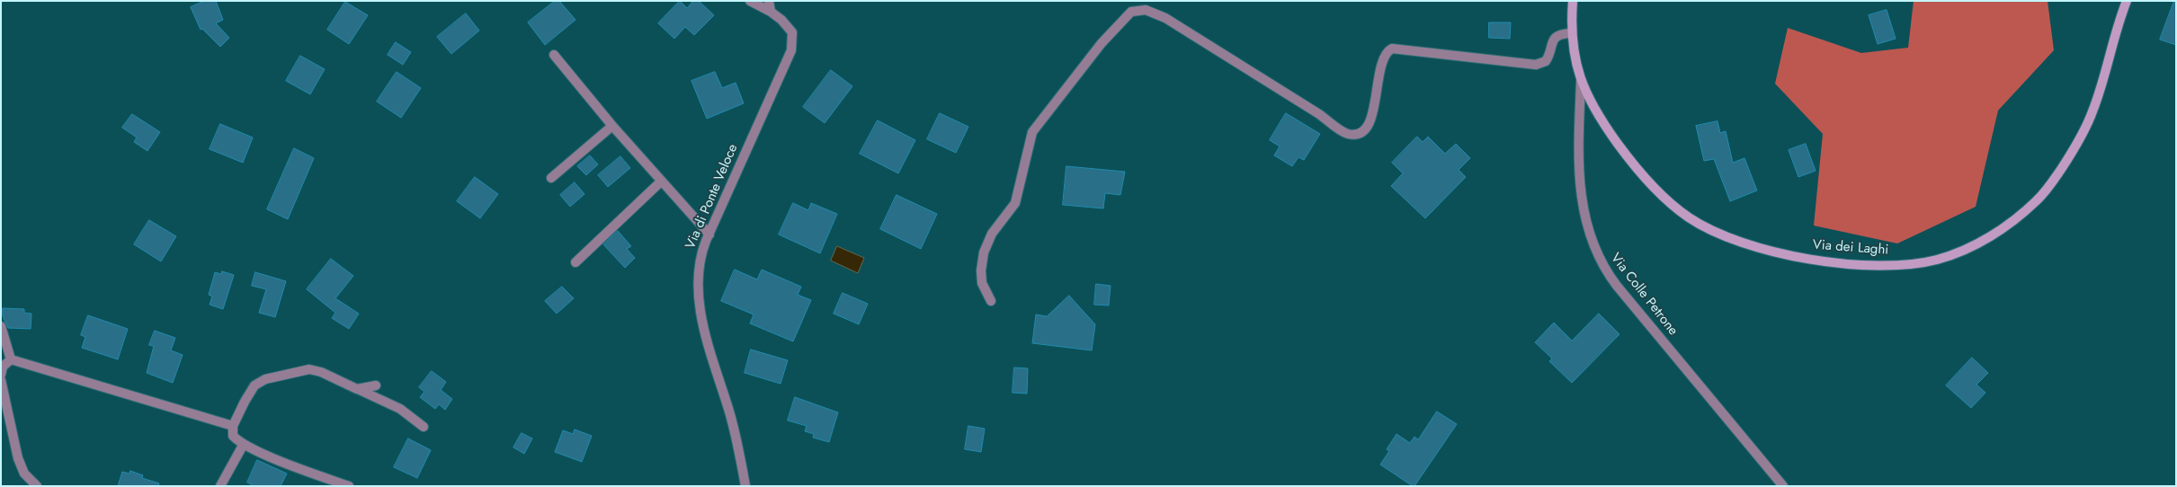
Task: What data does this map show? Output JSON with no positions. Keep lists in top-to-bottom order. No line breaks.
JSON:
{"streets":{"main road":["Via dei Laghi"],"street":["Via di Ponte Veloce","Via Colle Petrone"]},"crossings":[["Via dei Laghi","Via Colle Petrone"]]}
